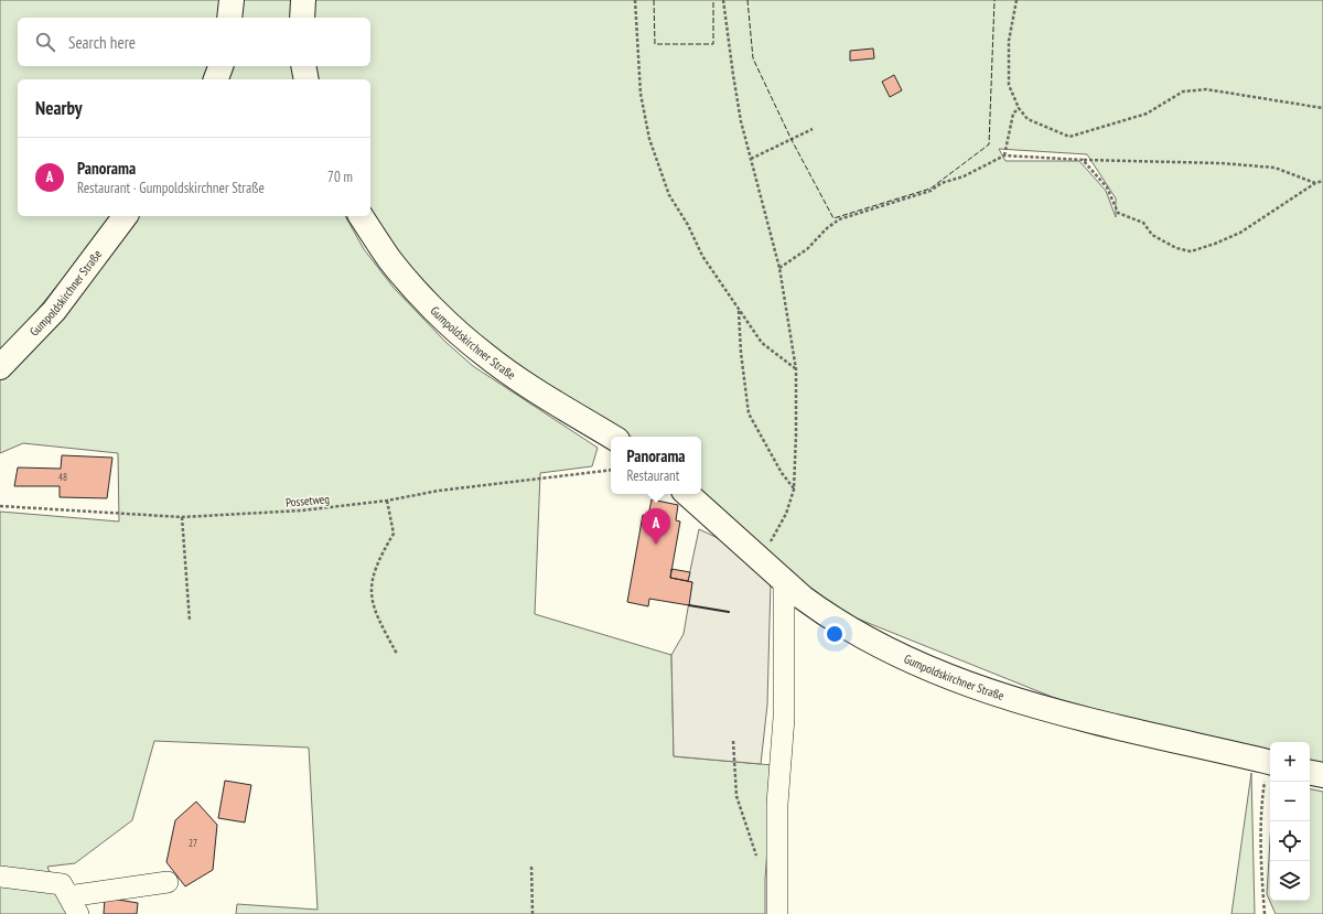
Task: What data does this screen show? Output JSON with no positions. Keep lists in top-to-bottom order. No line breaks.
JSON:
{"streets":{"main road":["Gumpoldskirchner Straße"],"path":["Possetweg"]},"house_numbers":["48","27"],"page":{"search":"Search here","heading":"Nearby","list":[{"mark":"A","name":"Panorama","note":"Restaurant · Gumpoldskirchner Straße","value":"70 m"}],"popup":["Panorama","Restaurant"],"pins":"A","map_buttons":["+","−"]}}
